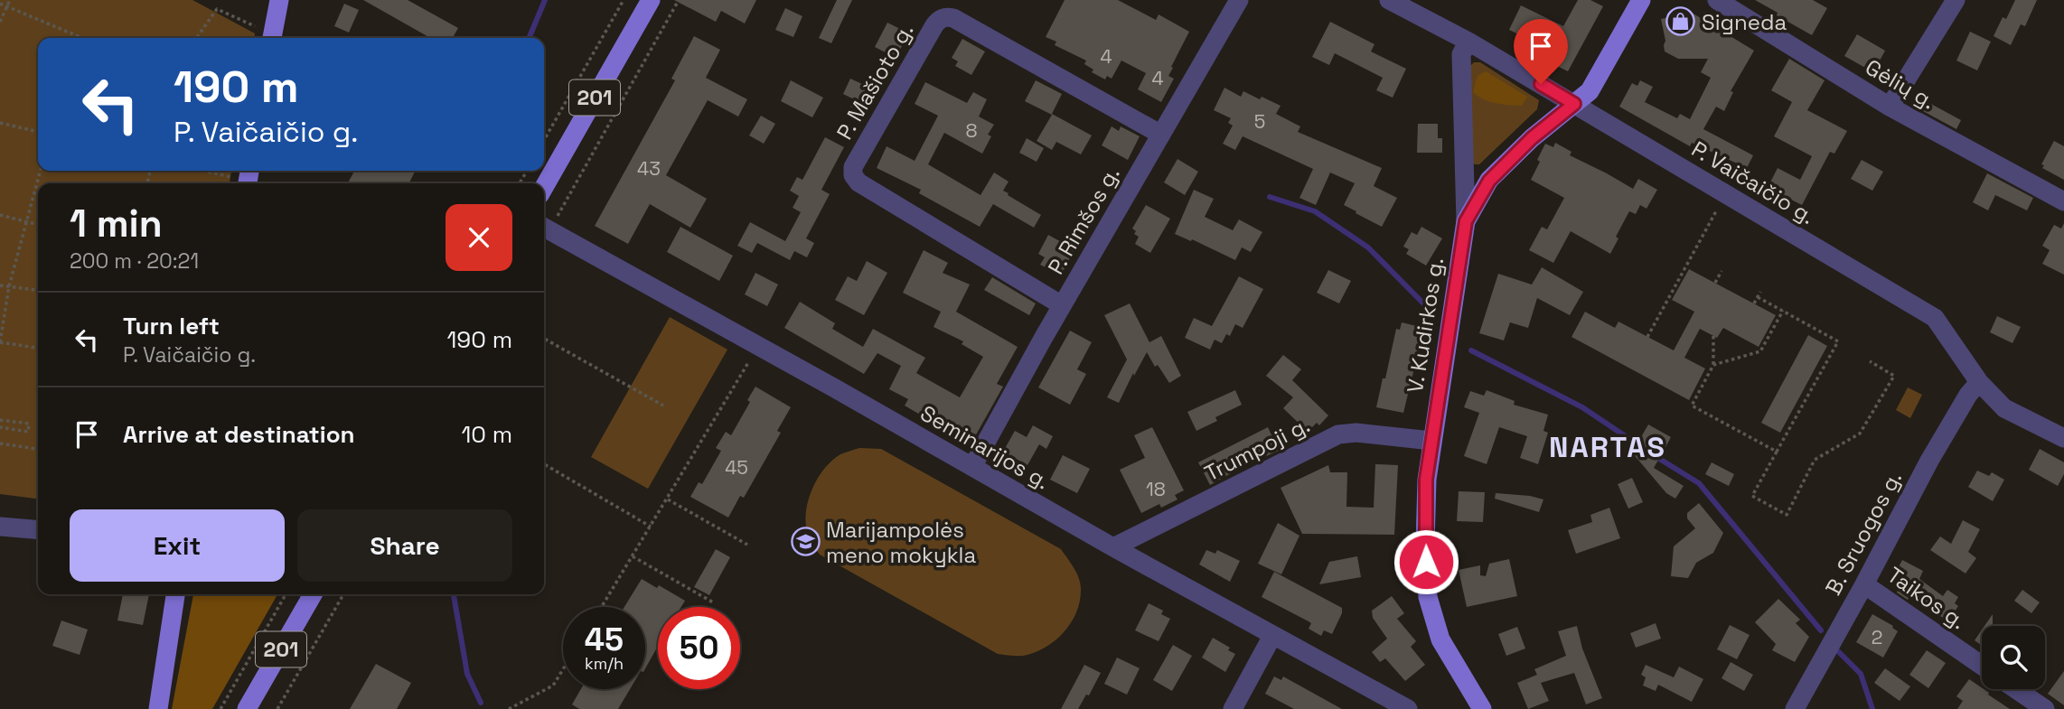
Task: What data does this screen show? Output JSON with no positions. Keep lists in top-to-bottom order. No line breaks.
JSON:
{"streets":{"main road":["201","V. Kudirkos g."],"street":["P. Mašioto g.","Gėlių g.","P. Vaičaičio g.","P. Rimšos g.","Seminarijos g.","Trumpoji g.","B. Sruogos g.","Taikos g."]},"crossings":[["P. Mašioto g.","P. Rimšos g."],["P. Vaičaičio g.","V. Kudirkos g."],["P. Vaičaičio g.","B. Sruogos g."],["P. Rimšos g.","Seminarijos g."],["V. Kudirkos g.","Trumpoji g."],["Seminarijos g.","Trumpoji g."],["B. Sruogos g.","Taikos g."]],"districts":["NARTAS"],"places":{"shop":["Signeda"],"school or university":["Marijampolės meno mokykla"]},"house_numbers":["4","4","5","8","43","45","18","2"],"page":{"turn":["190 m","P. Vaičaičio g."],"heading":["1 min","200 m · 20:21"],"list":[{"name":"Turn left","note":"P. Vaičaičio g.","value":"190 m"},{"name":"Arrive at destination","value":"10 m"}],"buttons":["Exit","Share"],"speed":"45 km/h","limit":"50"}}
